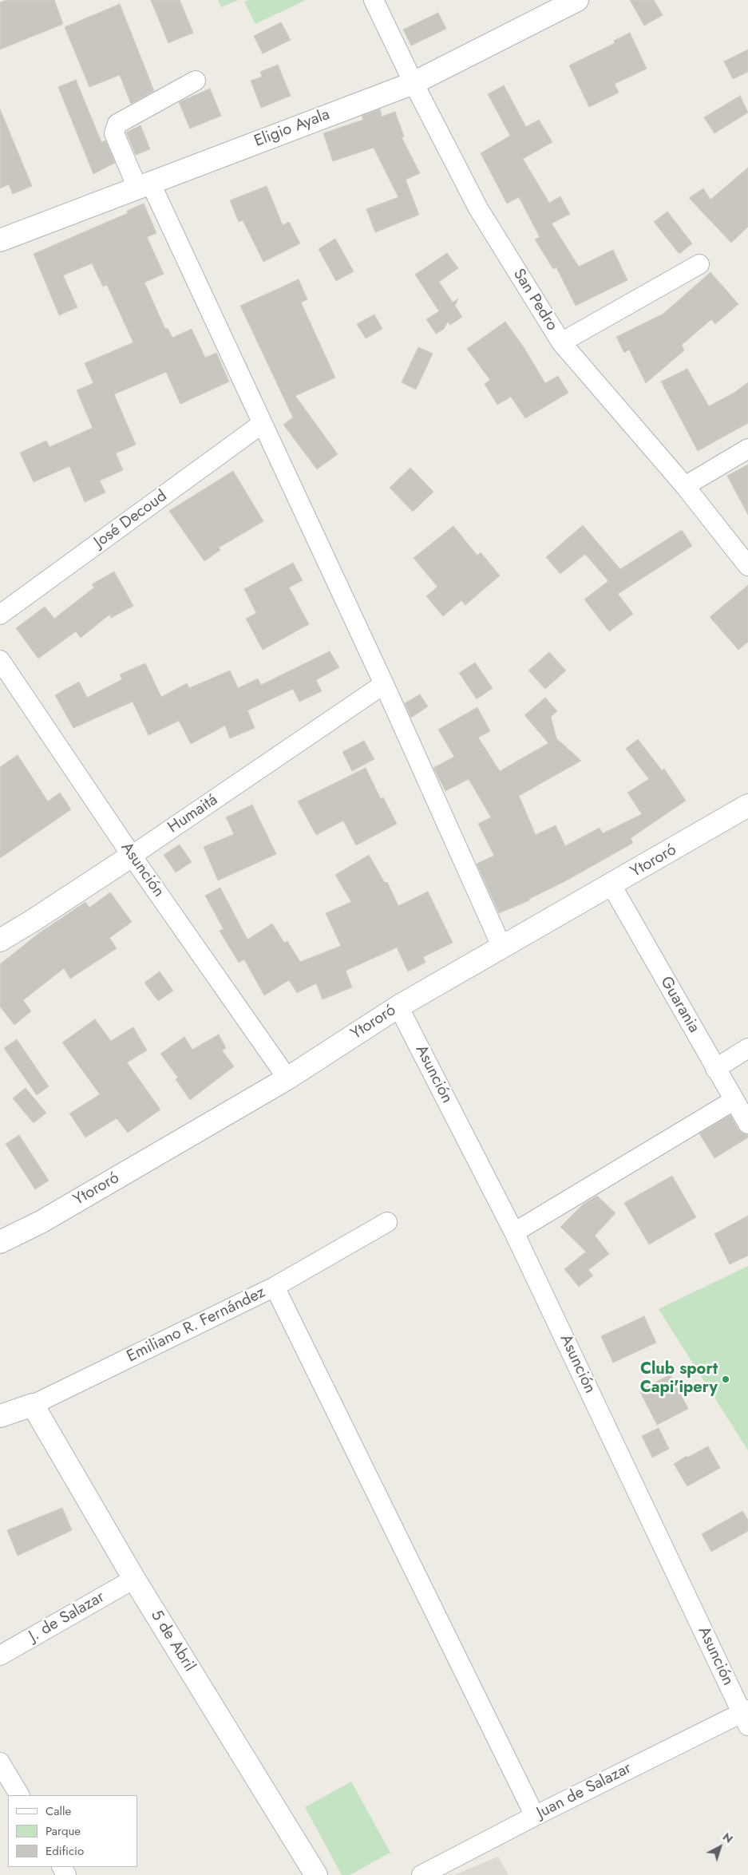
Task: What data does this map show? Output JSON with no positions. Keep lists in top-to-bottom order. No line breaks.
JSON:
{"streets":{"street":["Eligio Ayala","San Pedro","José Decoud","Humaitá","Ytororó","Asunción","Guarania","Emiliano R. Fernández","J. de Salazar","5 de Abril","Juan de Salazar"]},"crossings":[["Eligio Ayala","San Pedro"],["Humaitá","Asunción"],["Ytororó","Asunción"],["Ytororó","Guarania"],["Asunción","Juan de Salazar"],["Emiliano R. Fernández","5 de Abril"],["J. de Salazar","5 de Abril"]],"places":["Club sport Capi'ipery"],"legend":["Calle","Parque","Edificio"],"north":"top right"}
